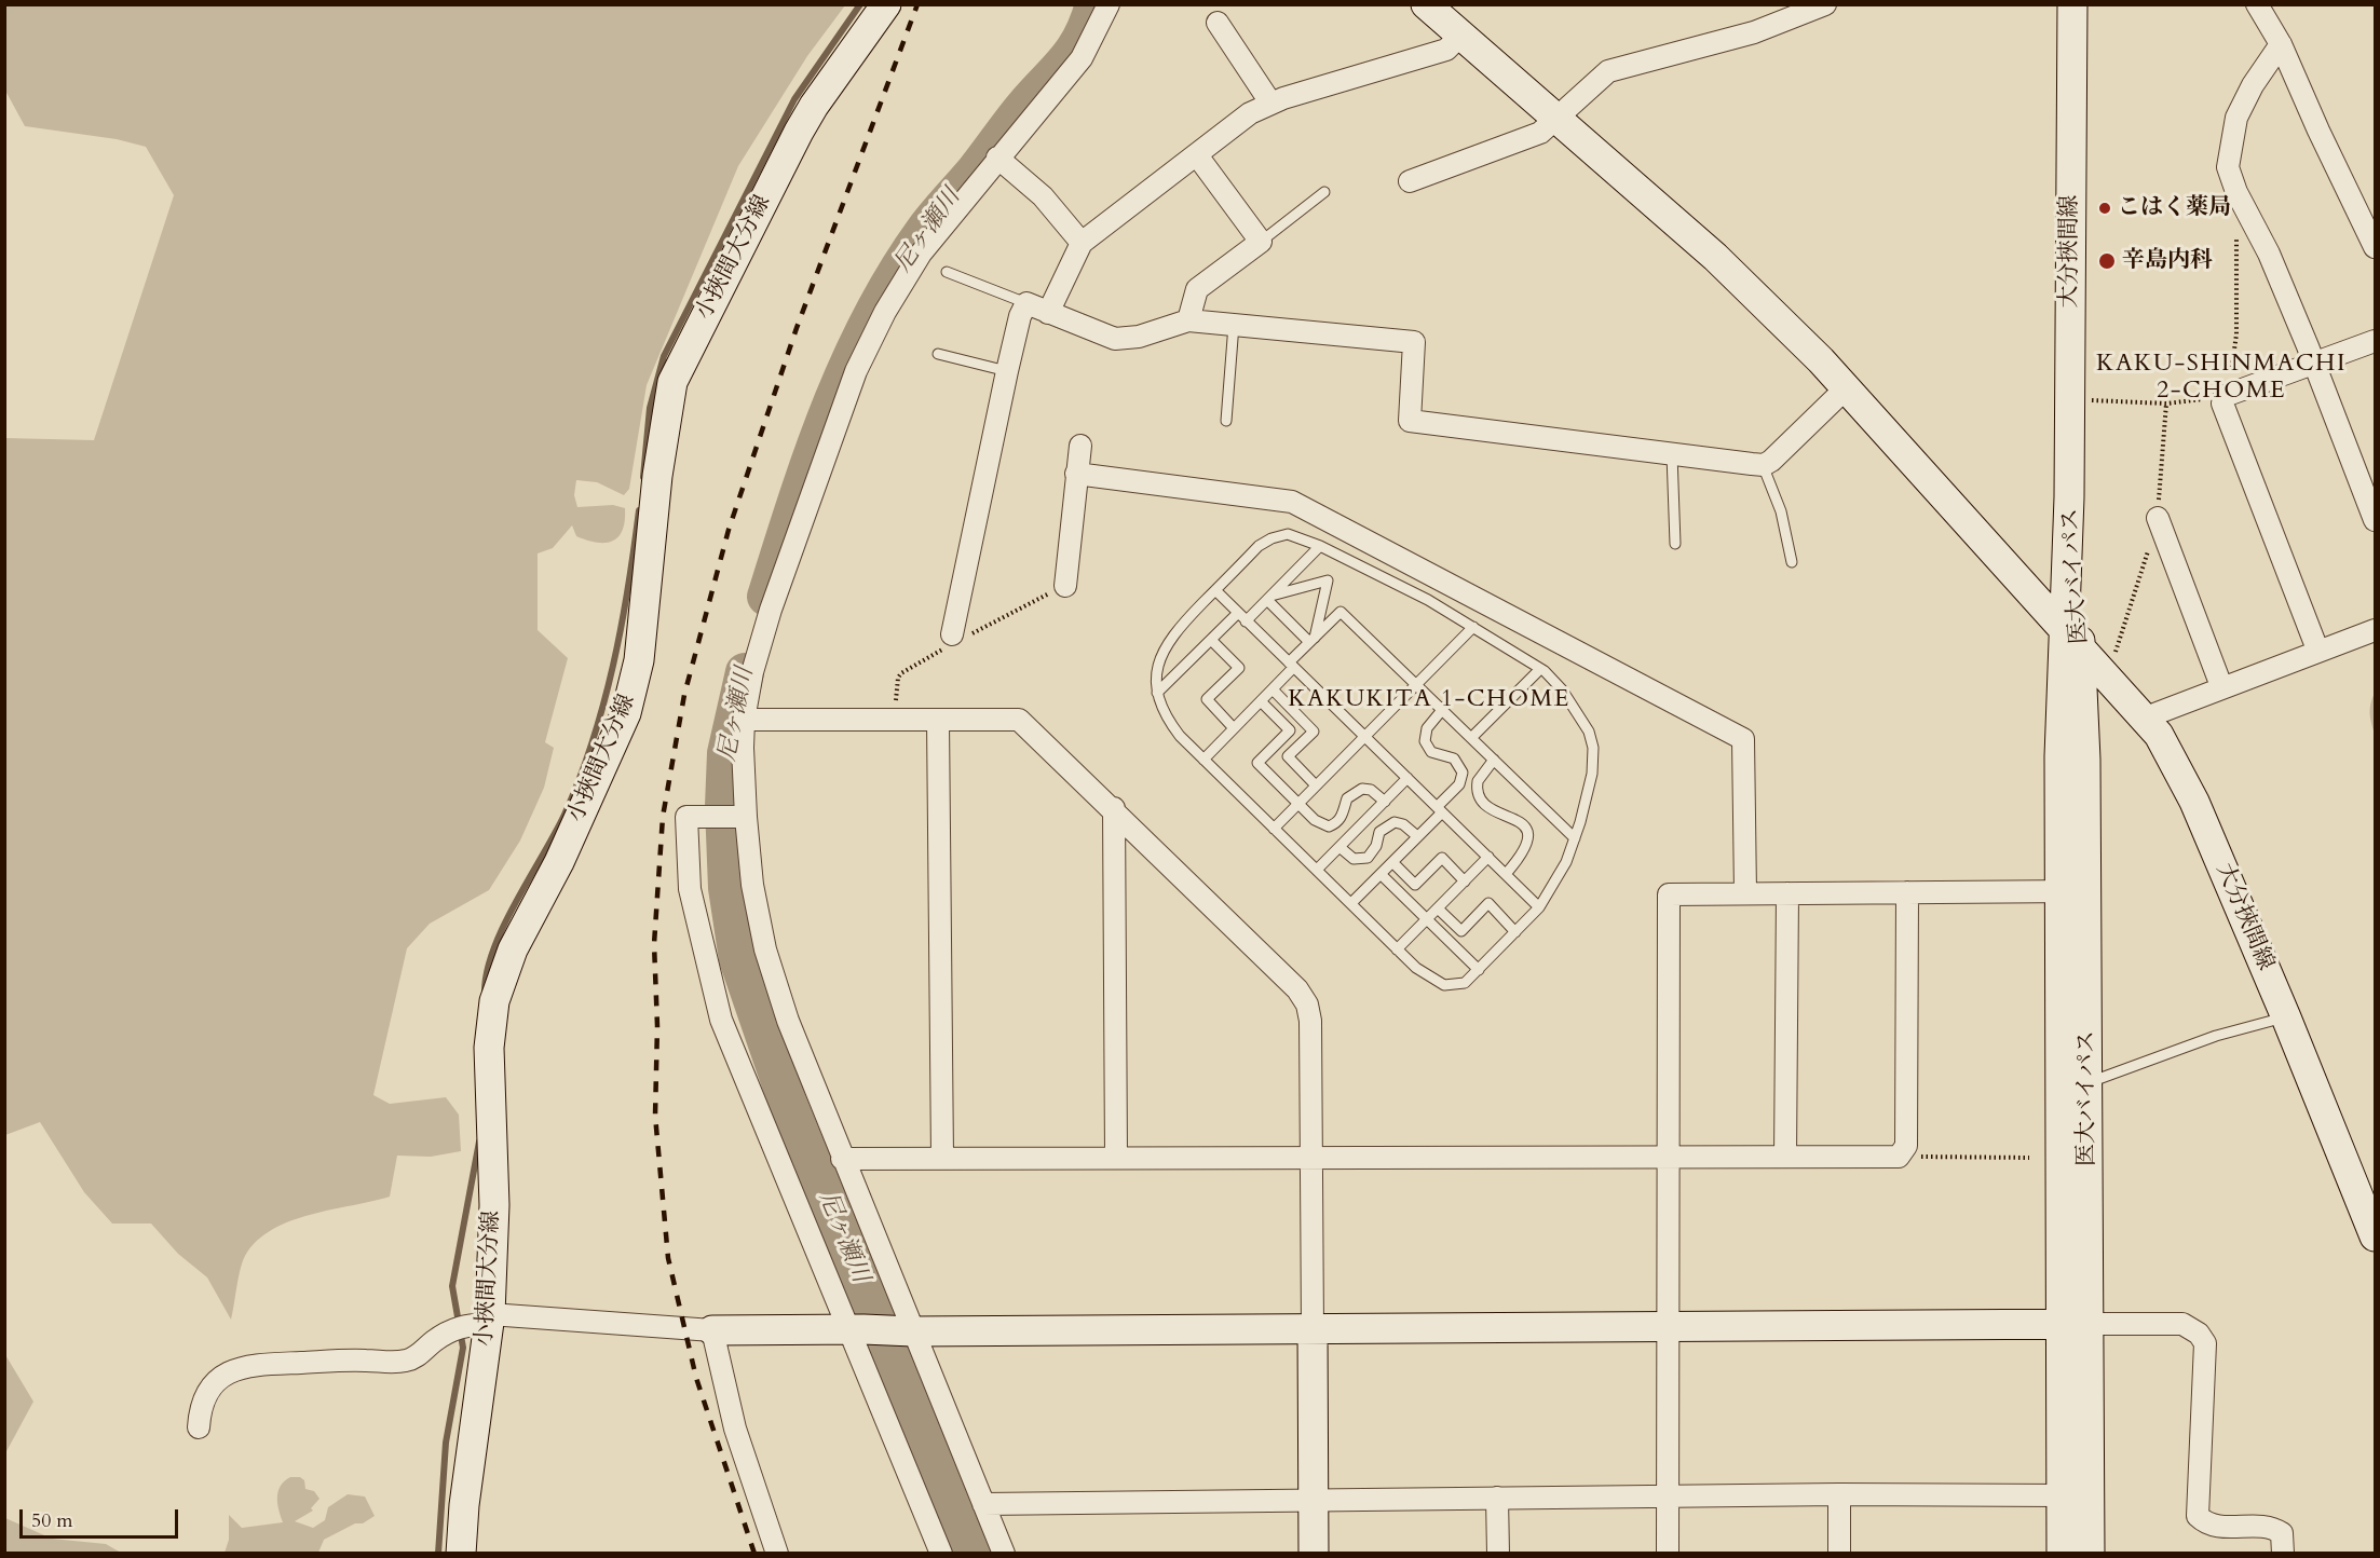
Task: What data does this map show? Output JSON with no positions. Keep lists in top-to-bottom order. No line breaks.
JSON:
{"streets":{"main road":["大分挾間線","小挾間大分線","医大バイパス"]},"crossings":[["大分挾間線","医大バイパス"]],"districts":["KAKU-SHINMACHI 2-CHOME","KAKUKITA 1-CHOME"],"water":["尼ヶ瀬川"],"places":["こはく薬局","辛島内科"],"scale_bar":"50 m"}
